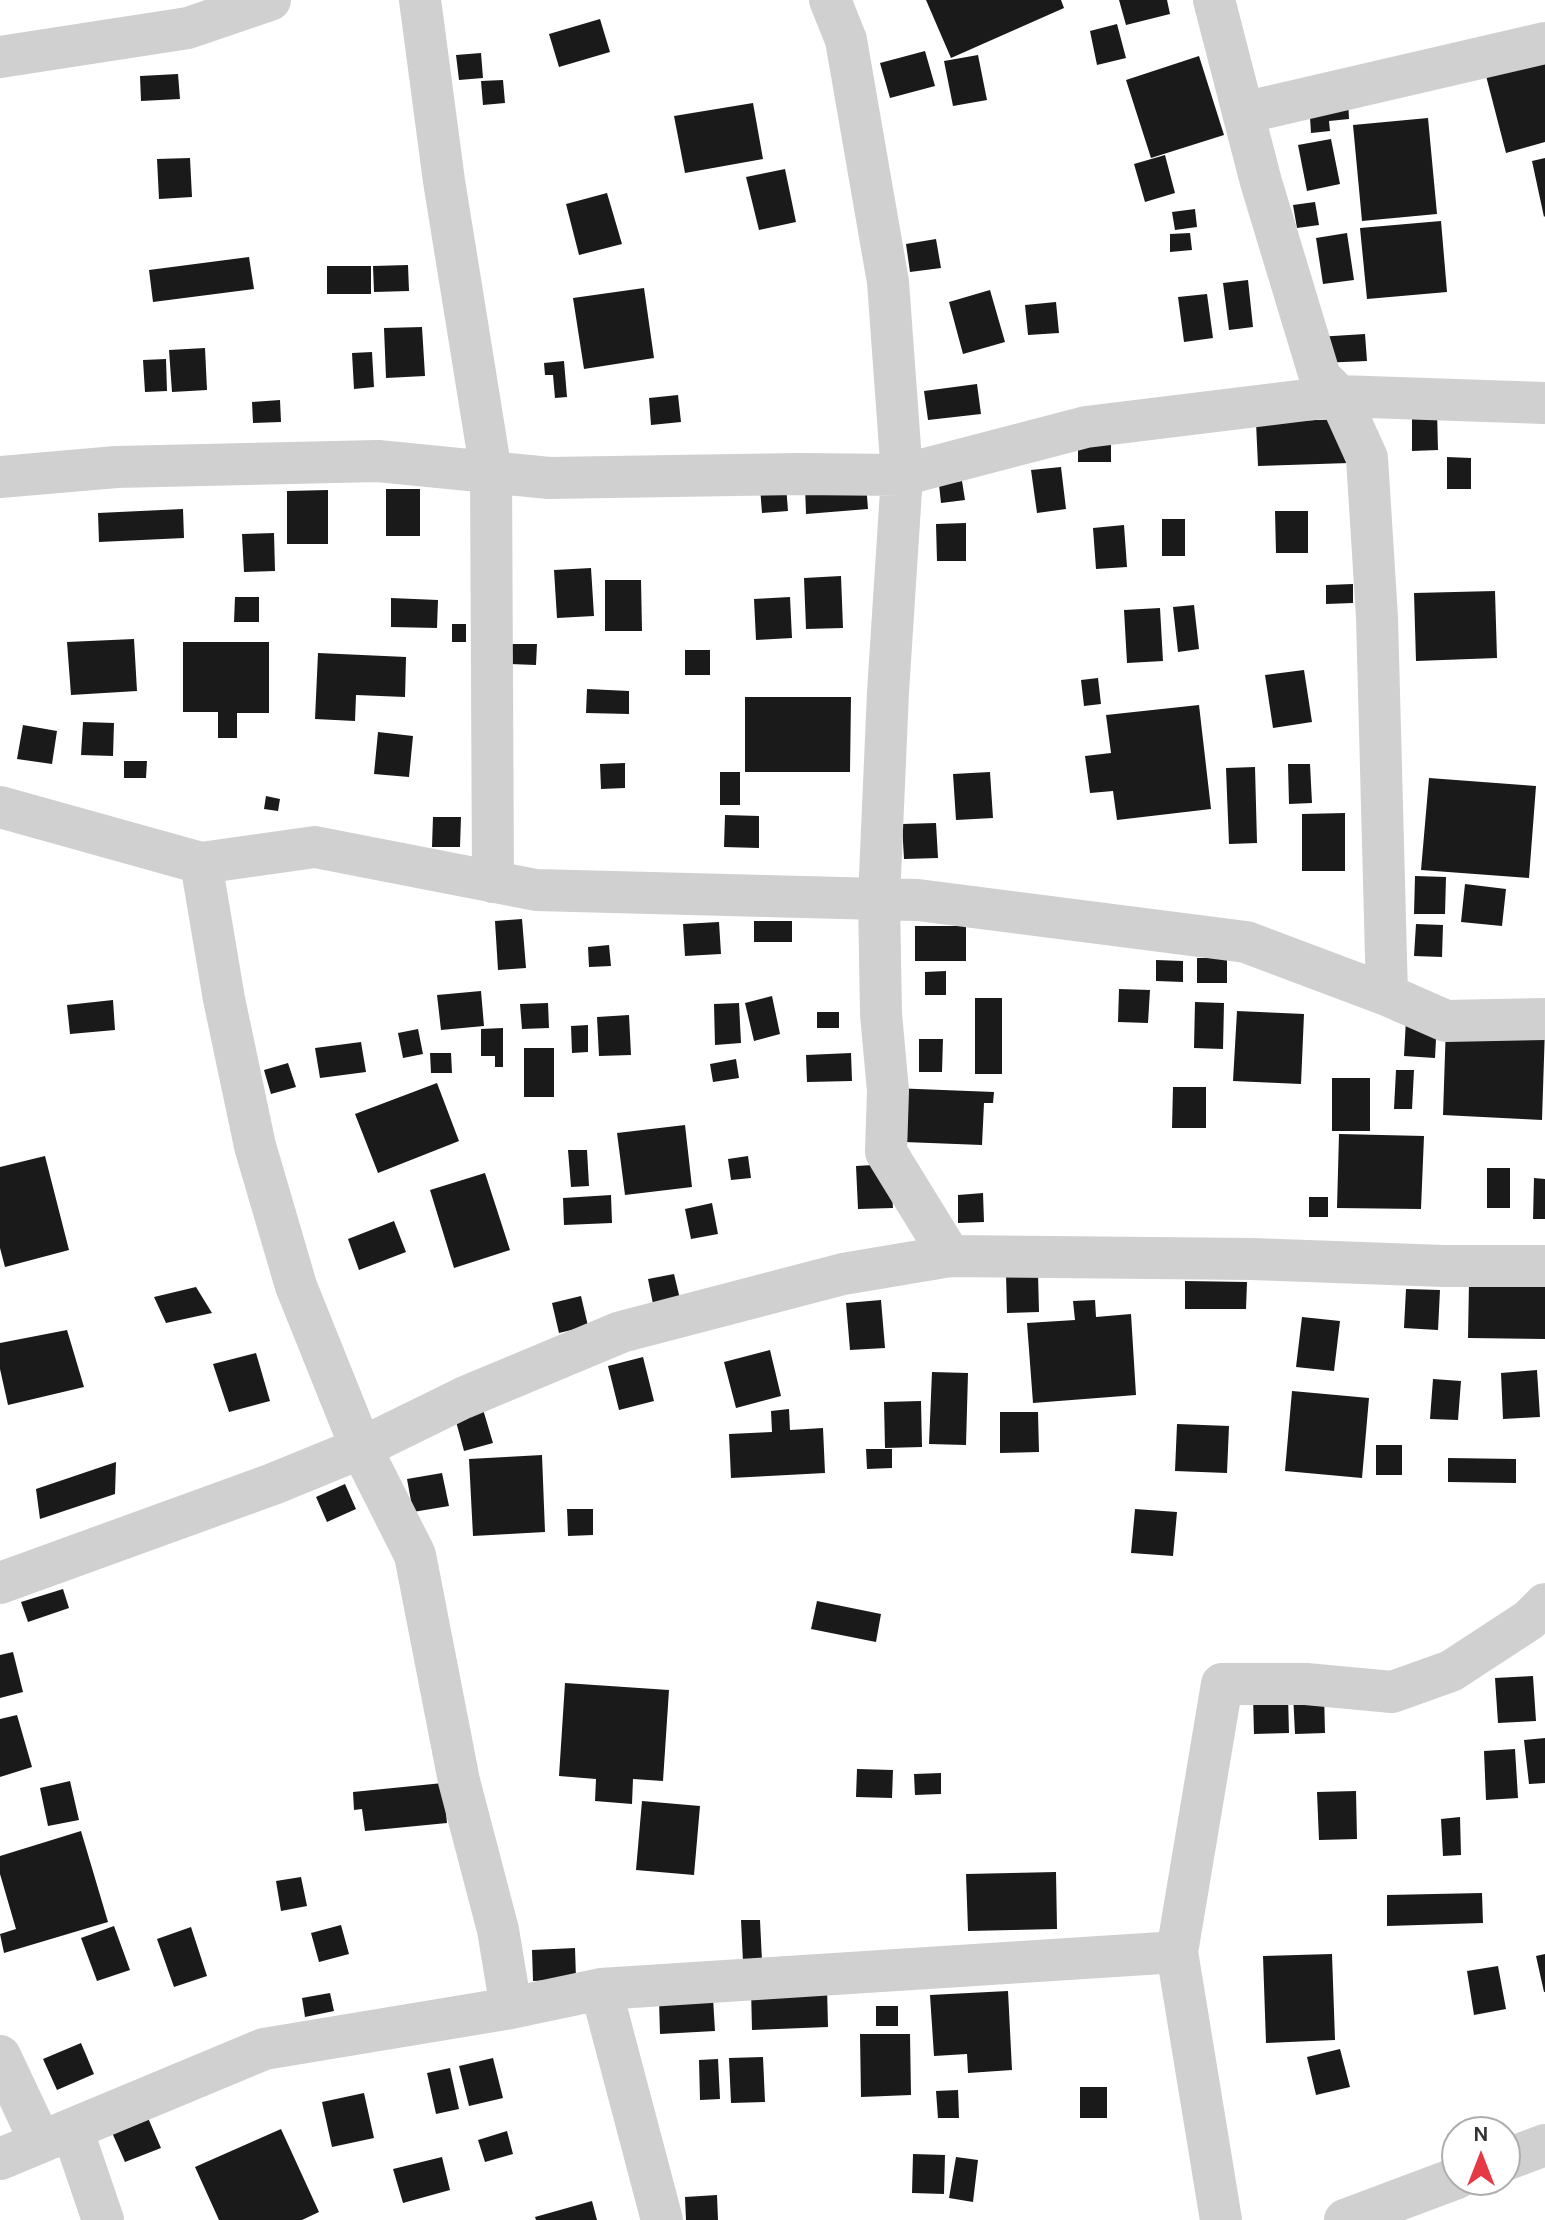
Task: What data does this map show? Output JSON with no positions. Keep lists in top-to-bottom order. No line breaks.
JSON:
{"north":"top"}
